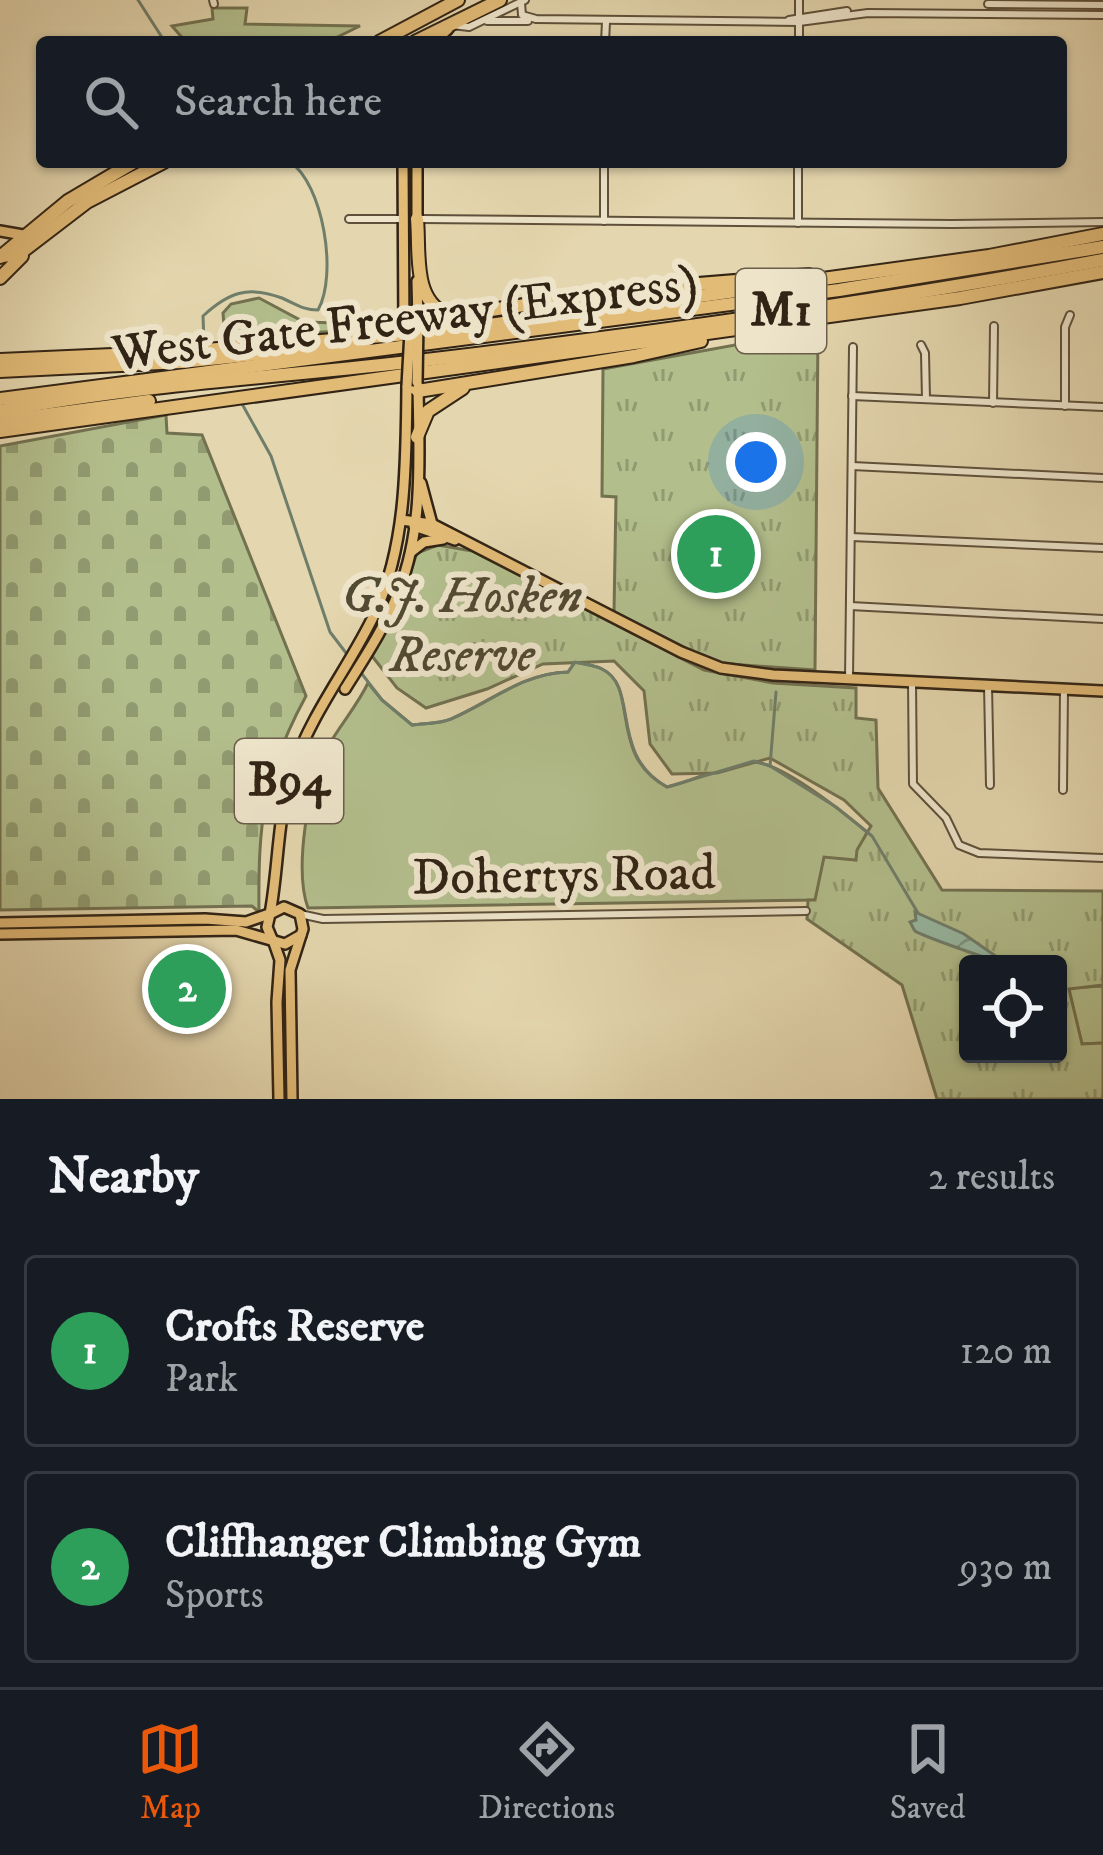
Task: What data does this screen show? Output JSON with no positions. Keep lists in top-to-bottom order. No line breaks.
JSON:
{"streets":{"highway":["M1","West Gate Freeway (Express)"],"main road":["B94"],"street":["Dohertys Road"]},"crossings":[["M1","West Gate Freeway (Express)"],["B94","Dohertys Road"]],"parks":["G.J. Hosken Reserve"],"page":{"search":"Search here","pins":["1","2"],"heading":["Nearby","2 results"],"list":[{"mark":"1","name":"Crofts Reserve","note":"Park","value":"120 m"},{"mark":"2","name":"Cliffhanger Climbing Gym","note":"Sports","value":"930 m"}],"nav":["Map","Directions","Saved"]}}
